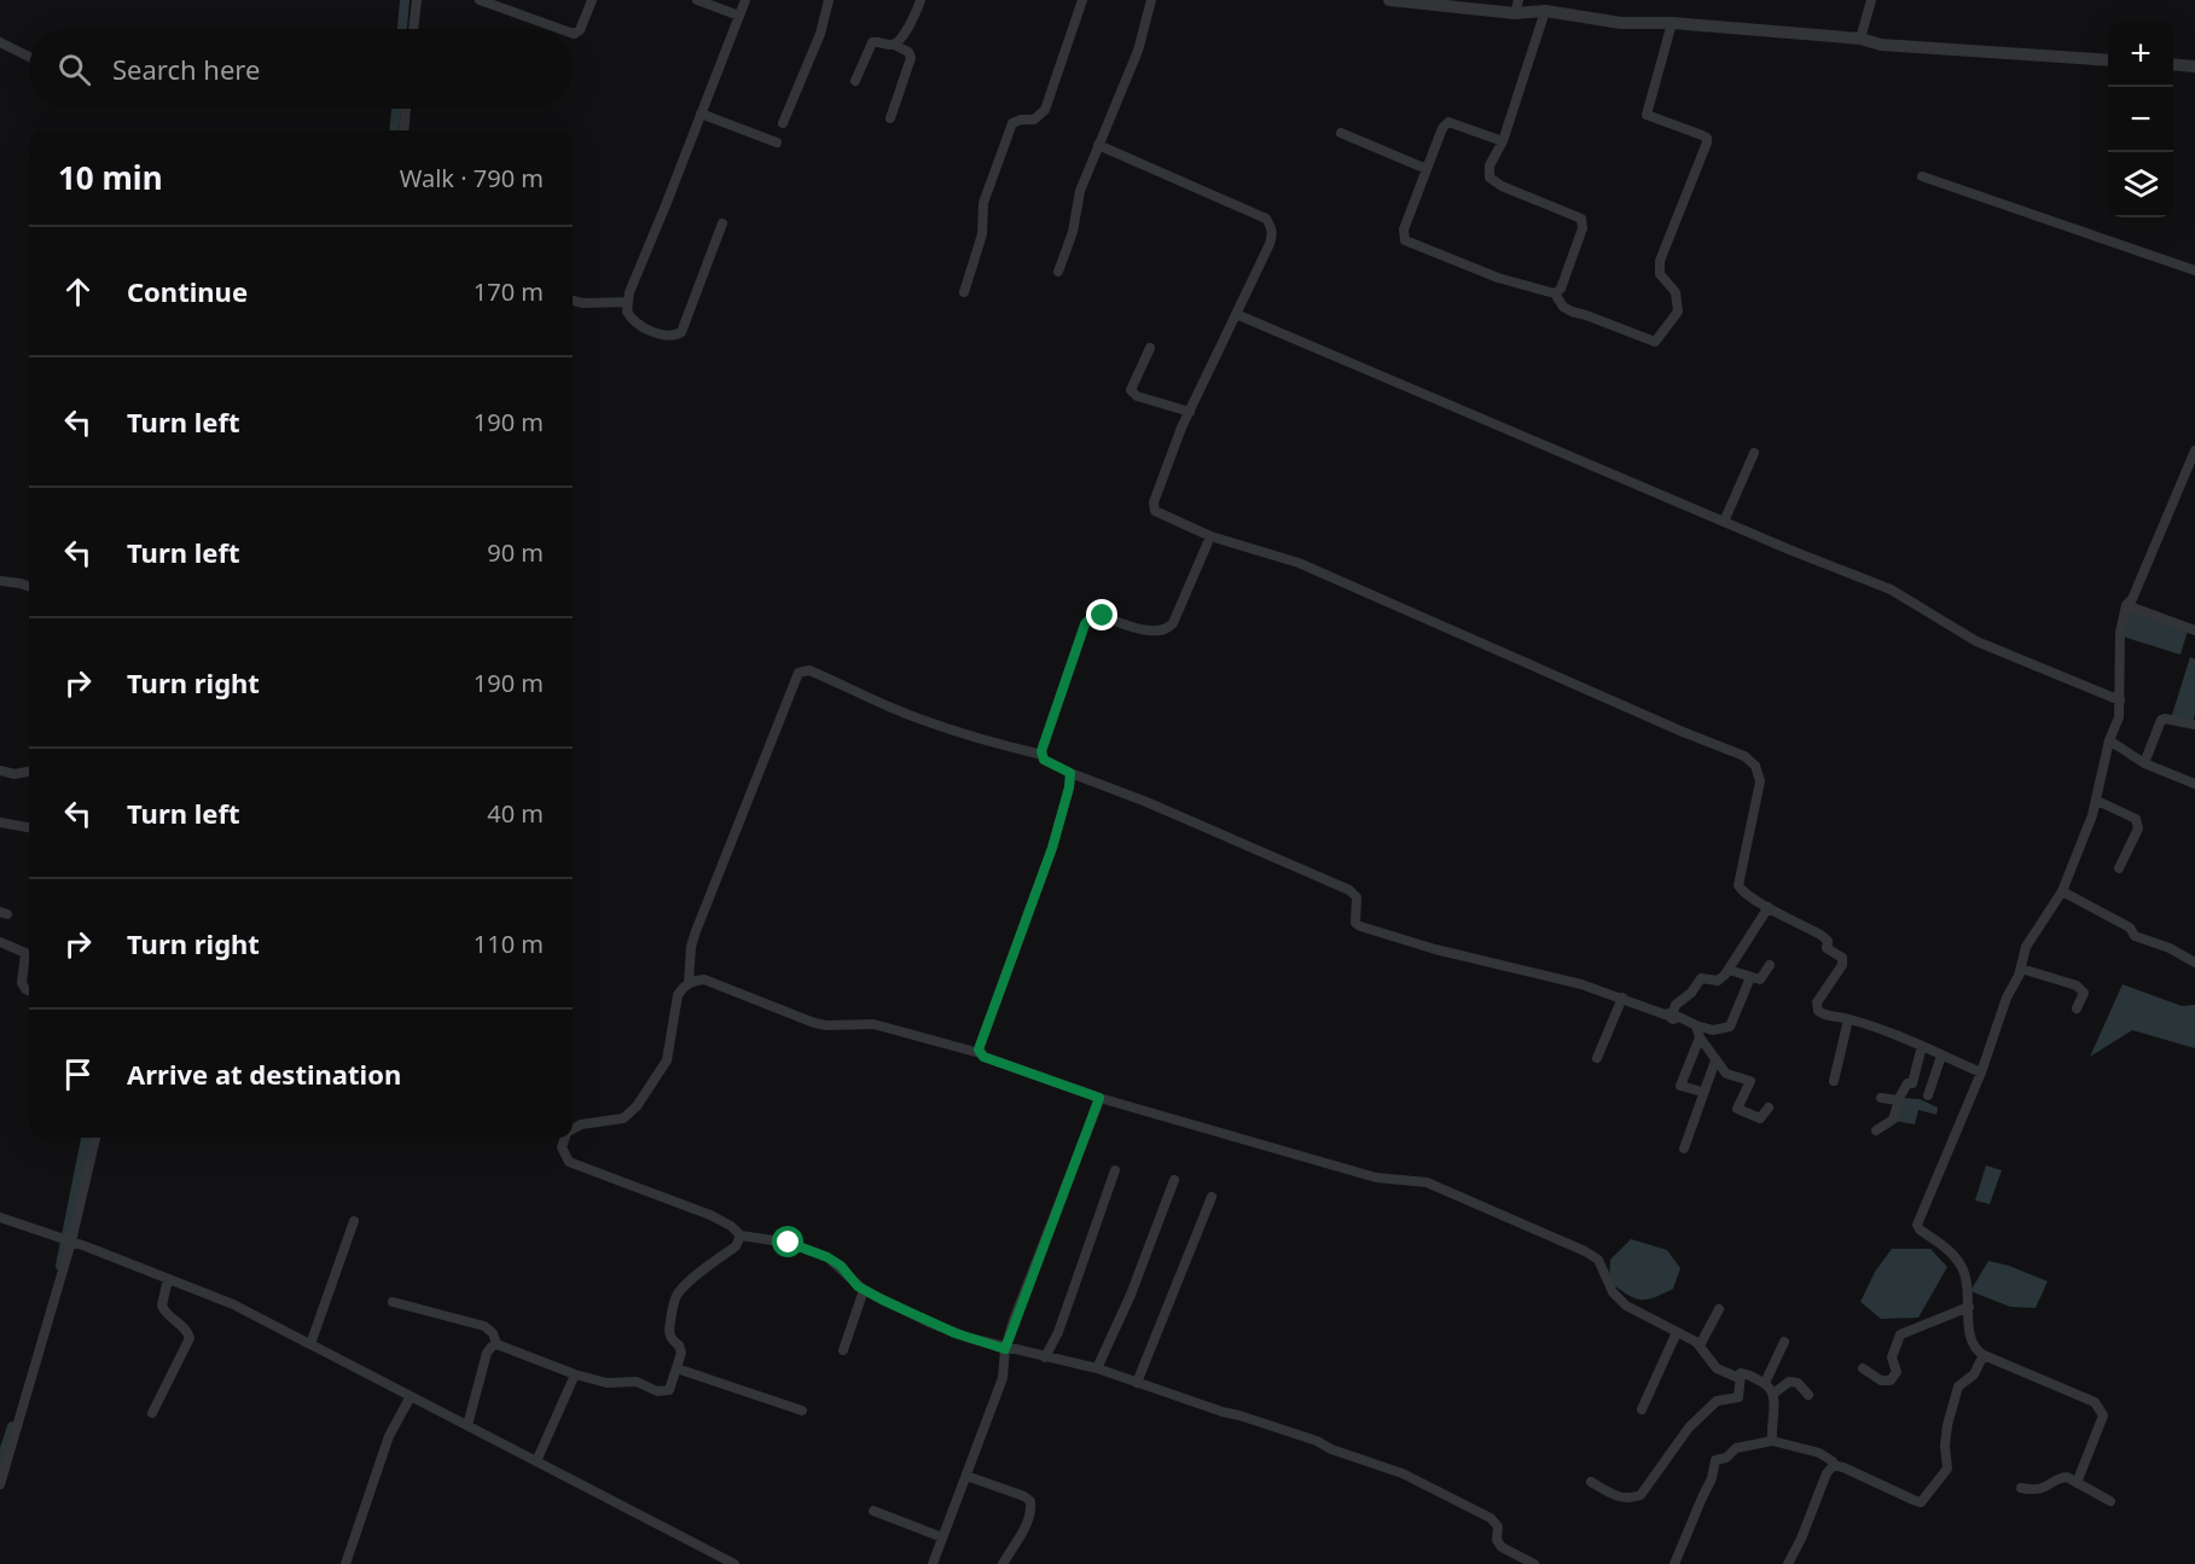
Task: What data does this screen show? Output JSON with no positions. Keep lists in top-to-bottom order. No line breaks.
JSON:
{"page":{"map_buttons":["+","−"],"search":"Search here","heading":["10 min","Walk · 790 m"],"list":[["Continue","170 m"],["Turn left","190 m"],["Turn left","90 m"],["Turn right","190 m"],["Turn left","40 m"],["Turn right","110 m"],"Arrive at destination"]}}
